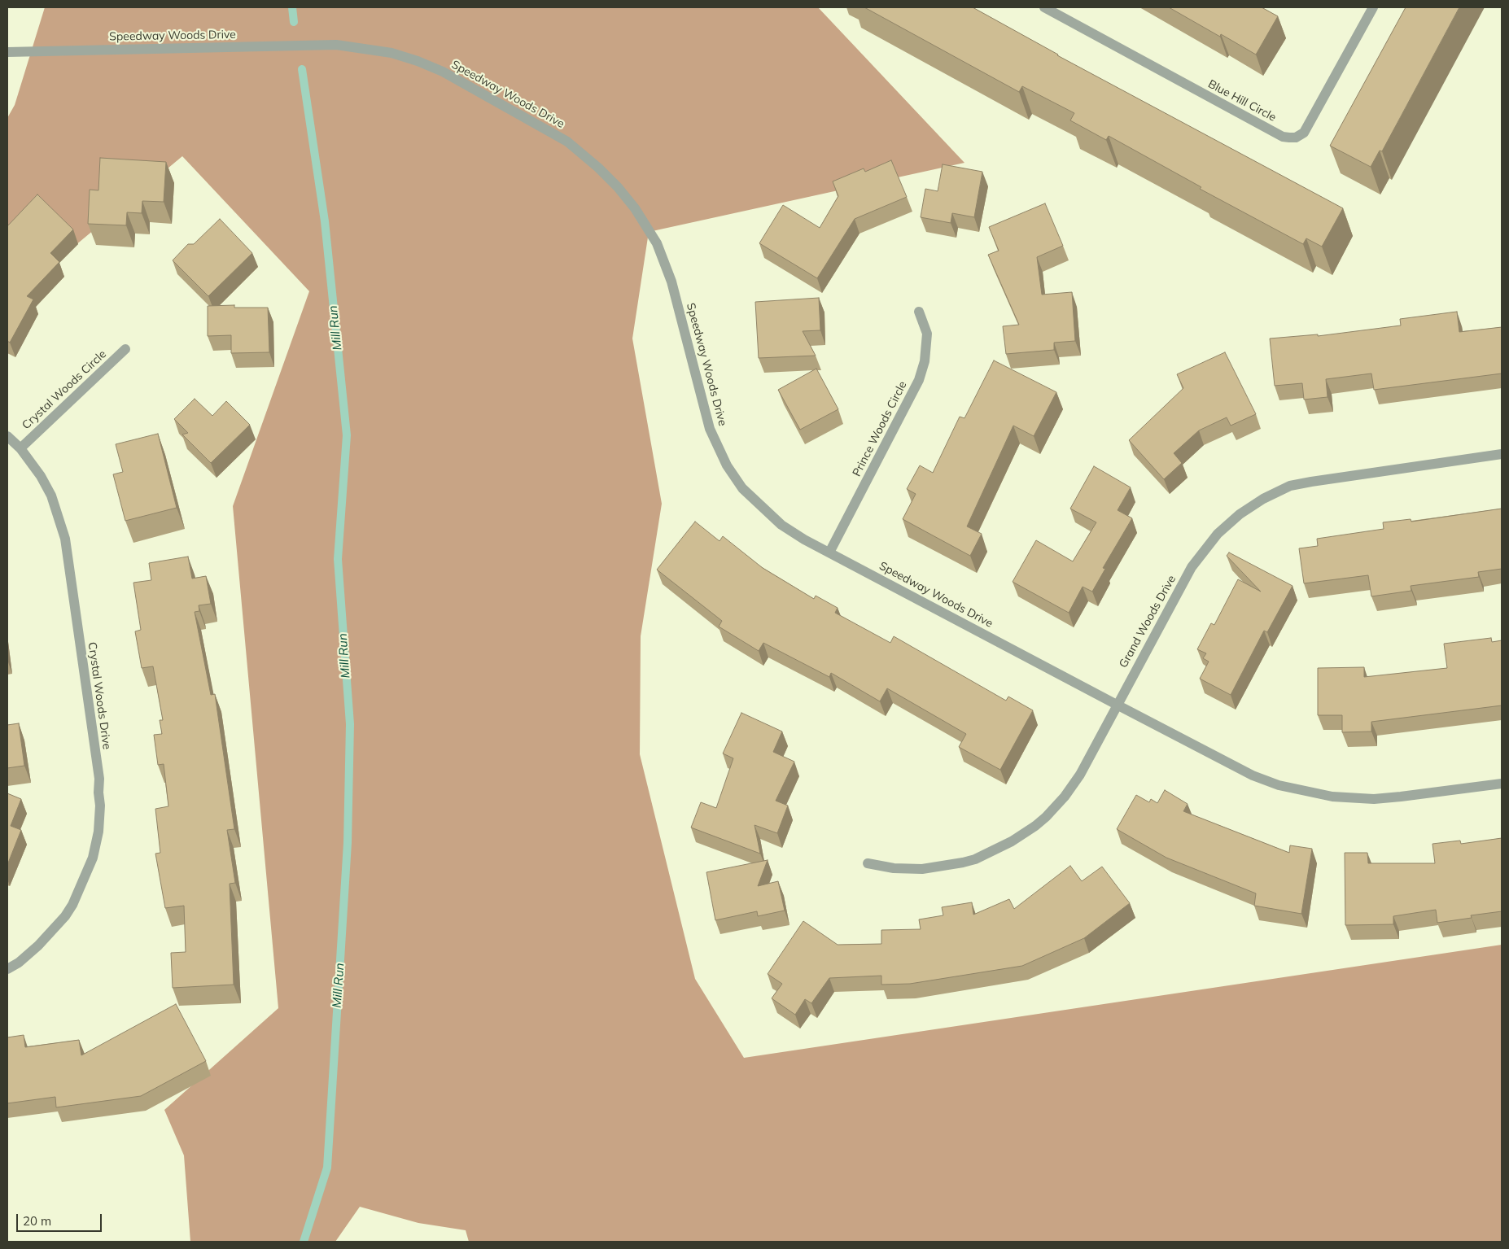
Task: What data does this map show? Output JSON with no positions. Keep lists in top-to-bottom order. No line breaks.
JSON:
{"streets":{"street":["Speedway Woods Drive","Blue Hill Circle","Crystal Woods Circle","Prince Woods Circle","Grand Woods Drive","Crystal Woods Drive"]},"crossings":[["Speedway Woods Drive","Prince Woods Circle"],["Speedway Woods Drive","Grand Woods Drive"],["Crystal Woods Circle","Crystal Woods Drive"]],"water":["Mill Run"],"scale_bar":"20 m"}
